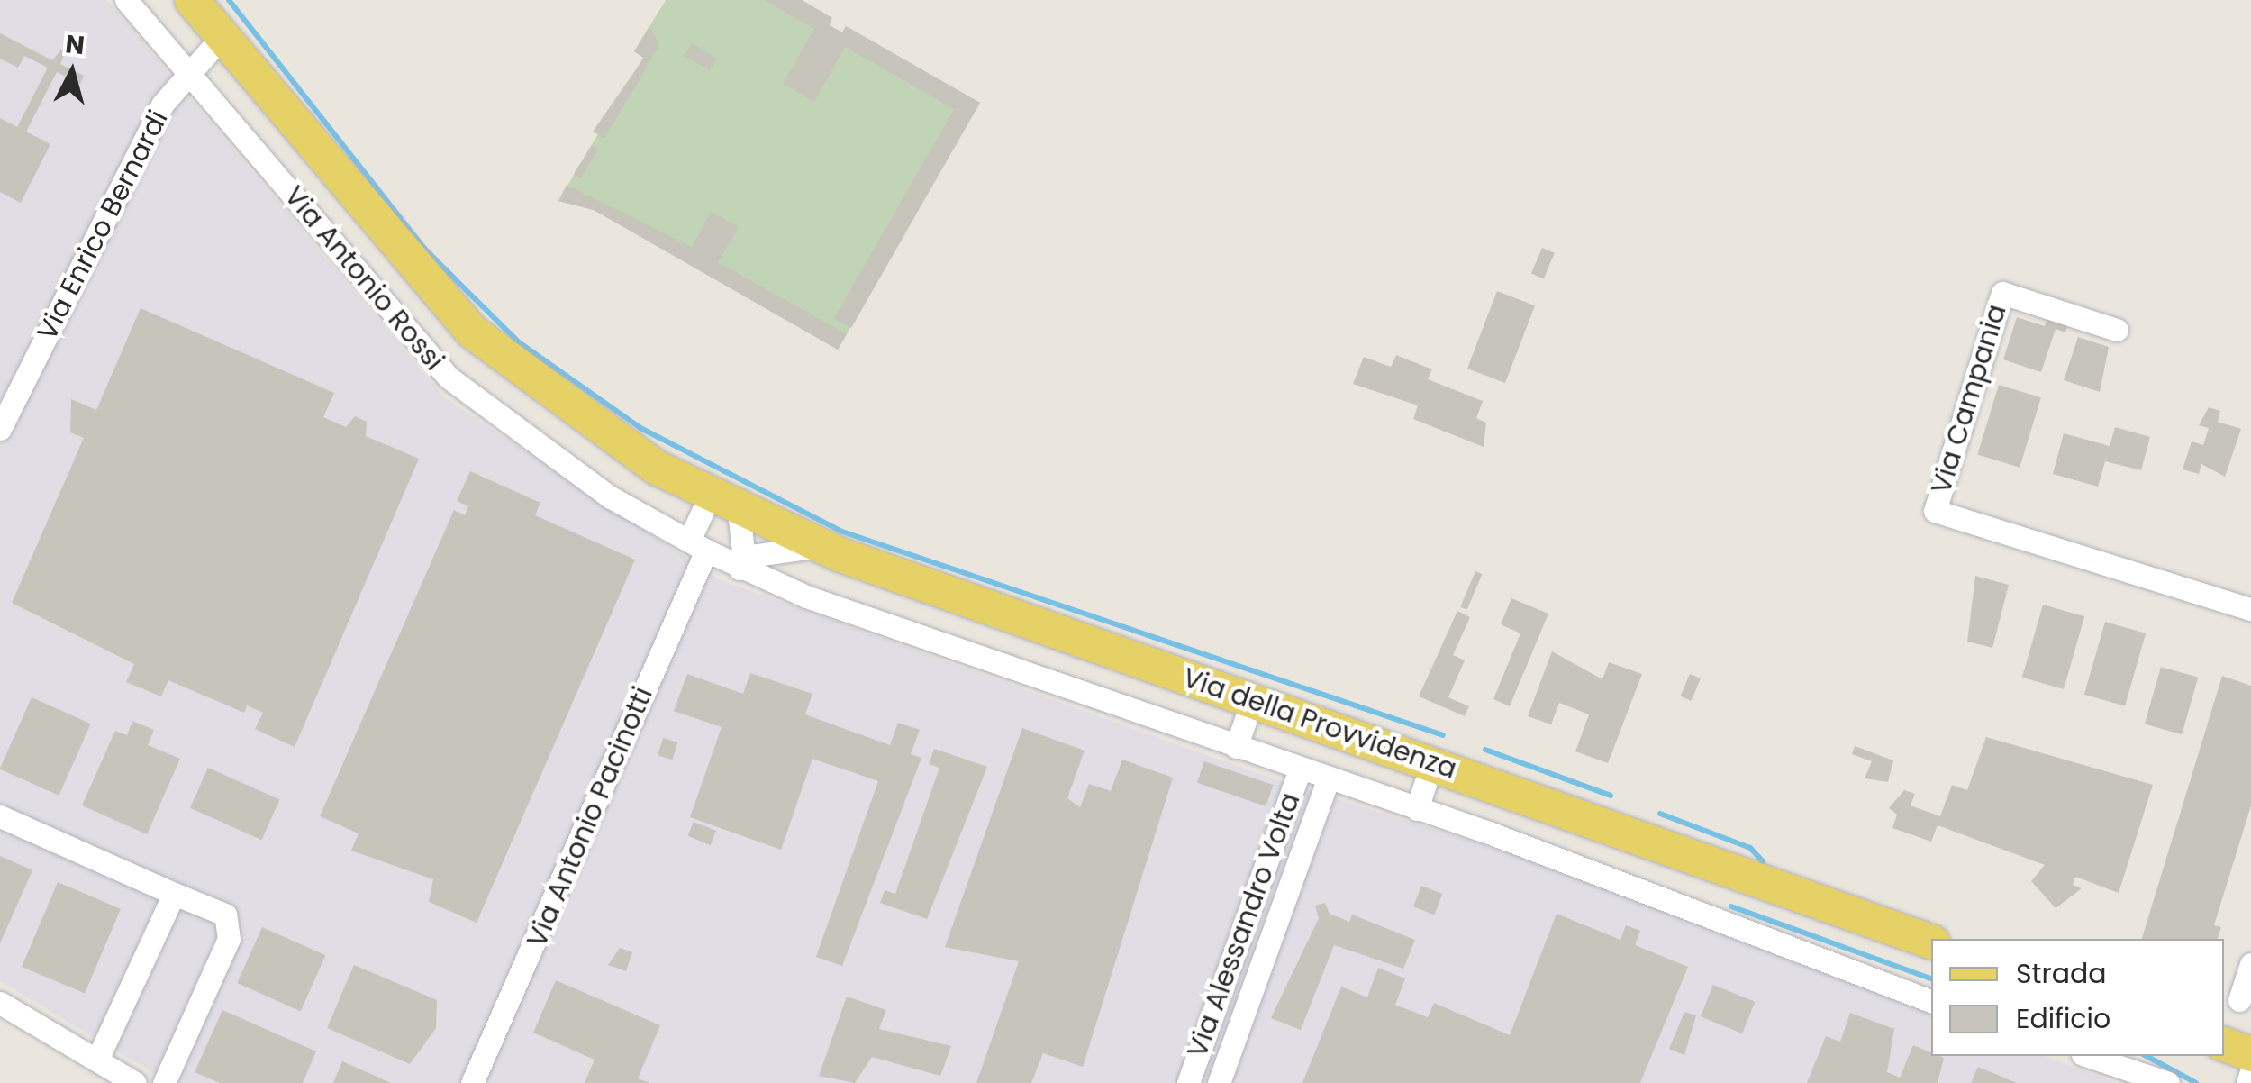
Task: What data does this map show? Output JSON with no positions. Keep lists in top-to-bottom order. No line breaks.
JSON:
{"streets":{"main road":["Via Antonio Rossi","Via della Provvidenza"],"street":["Via Enrico Bernardi","Via Campania","Via Antonio Pacinotti","Via Alessandro Volta"]},"crossings":[["Via Enrico Bernardi","Via Antonio Rossi"],["Via Antonio Rossi","Via della Provvidenza"],["Via Antonio Rossi","Via Antonio Pacinotti"],["Via della Provvidenza","Via Antonio Pacinotti"],["Via della Provvidenza","Via Alessandro Volta"]],"legend":["Strada","Edificio"],"north":"top"}
